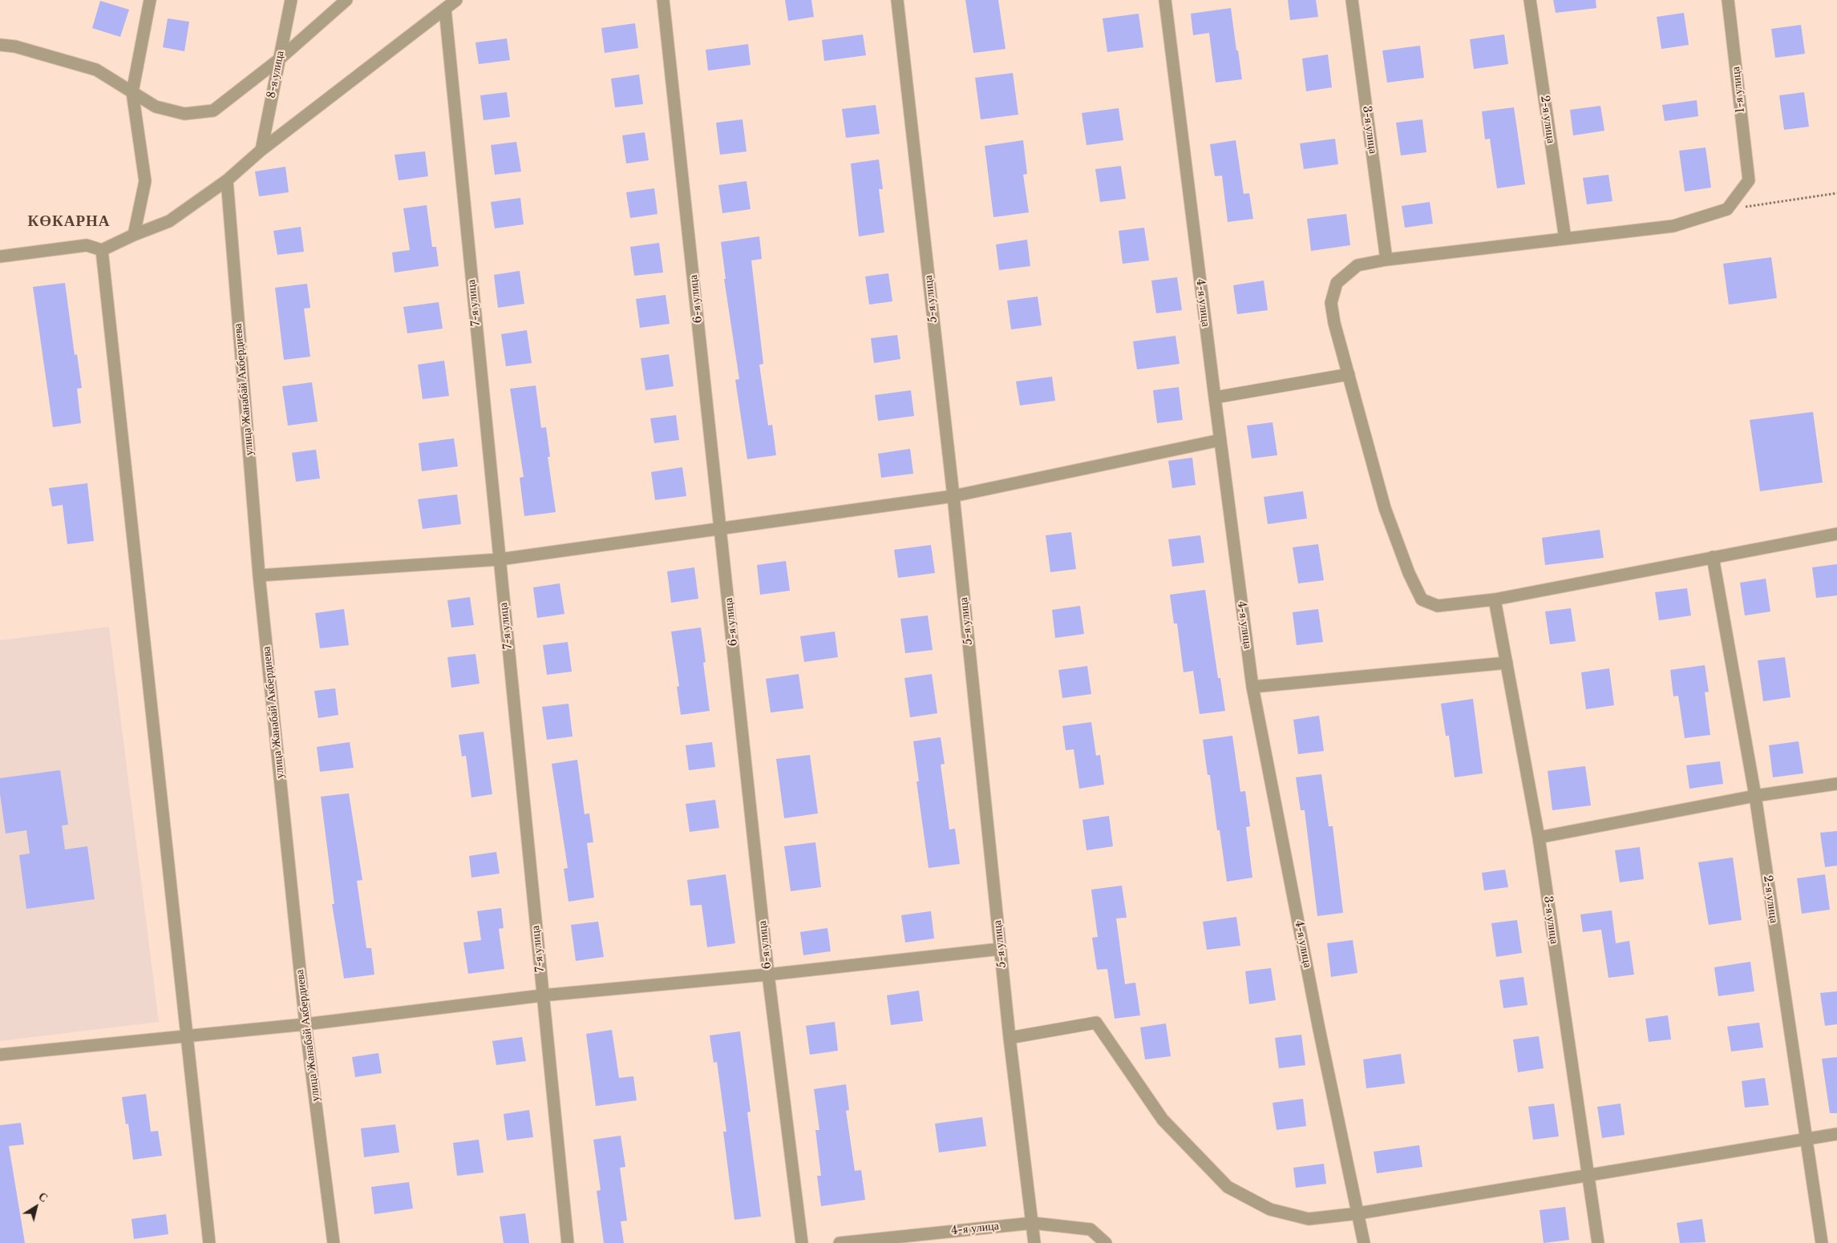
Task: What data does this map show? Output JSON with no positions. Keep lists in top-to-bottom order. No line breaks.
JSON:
{"streets":{"street":["8-я улица","1-я улица","2-я улица","3-я улица","6-я улица","5-я улица","7-я улица","4-я улица","улица Жанабай Акбердиева"]},"crossings":[["5-я улица","4-я улица"]],"districts":["КӨКАРНА"],"north":"top right"}
